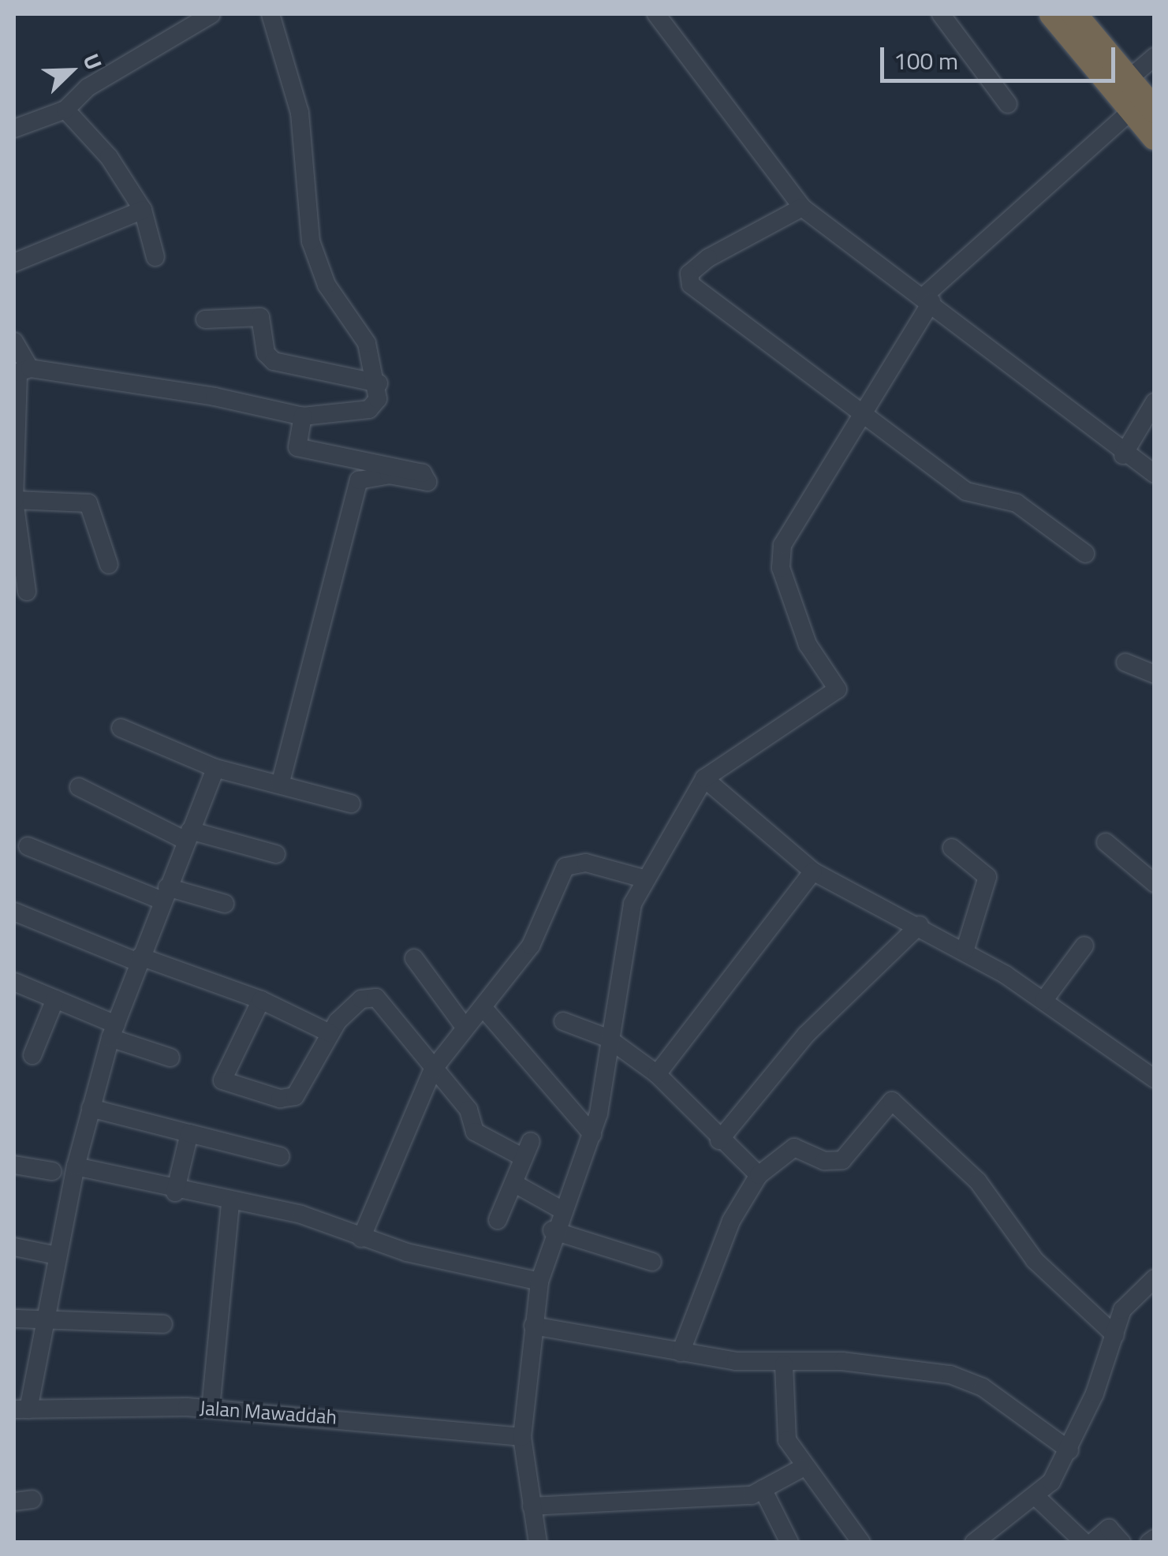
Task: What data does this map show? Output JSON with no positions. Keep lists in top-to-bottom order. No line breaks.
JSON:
{"streets":{"street":["Jalan Mawaddah"]},"scale_bar":"100 m","north":"top right"}
